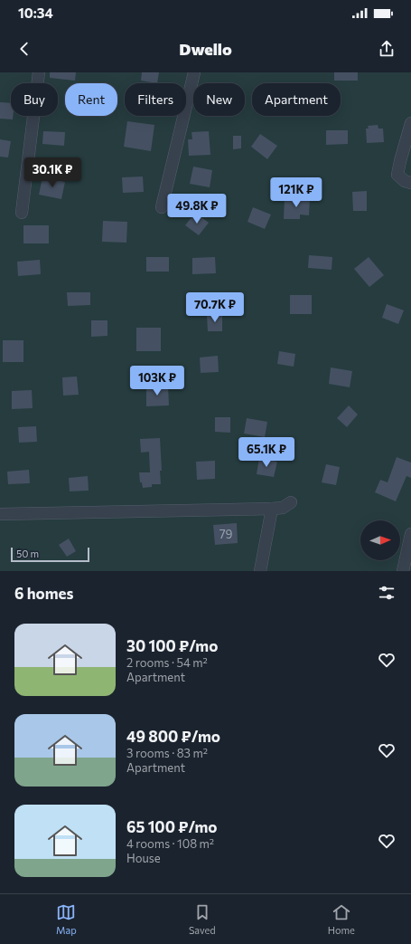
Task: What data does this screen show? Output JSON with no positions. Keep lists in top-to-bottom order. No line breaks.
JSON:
{"house_numbers":["79"],"scale_bar":"50 m","north":"right","page":{"status":"10:34","header":"Dwello","chip":["Buy","Rent","Filters","New","Apartment"],"price":["30.1K ₽","121K ₽","49.8K ₽","70.7K ₽","103K ₽","65.1K ₽"],"scale":"50 m","heading":"6 homes","list":[{"name":"30 100 ₽/mo","note":"2 rooms · 54 m² · Apartment"},{"name":"49 800 ₽/mo","note":"3 rooms · 83 m² · Apartment"},{"name":"65 100 ₽/mo","note":"4 rooms · 108 m² · House"}],"tabs":["Map","Saved","Home"]}}
